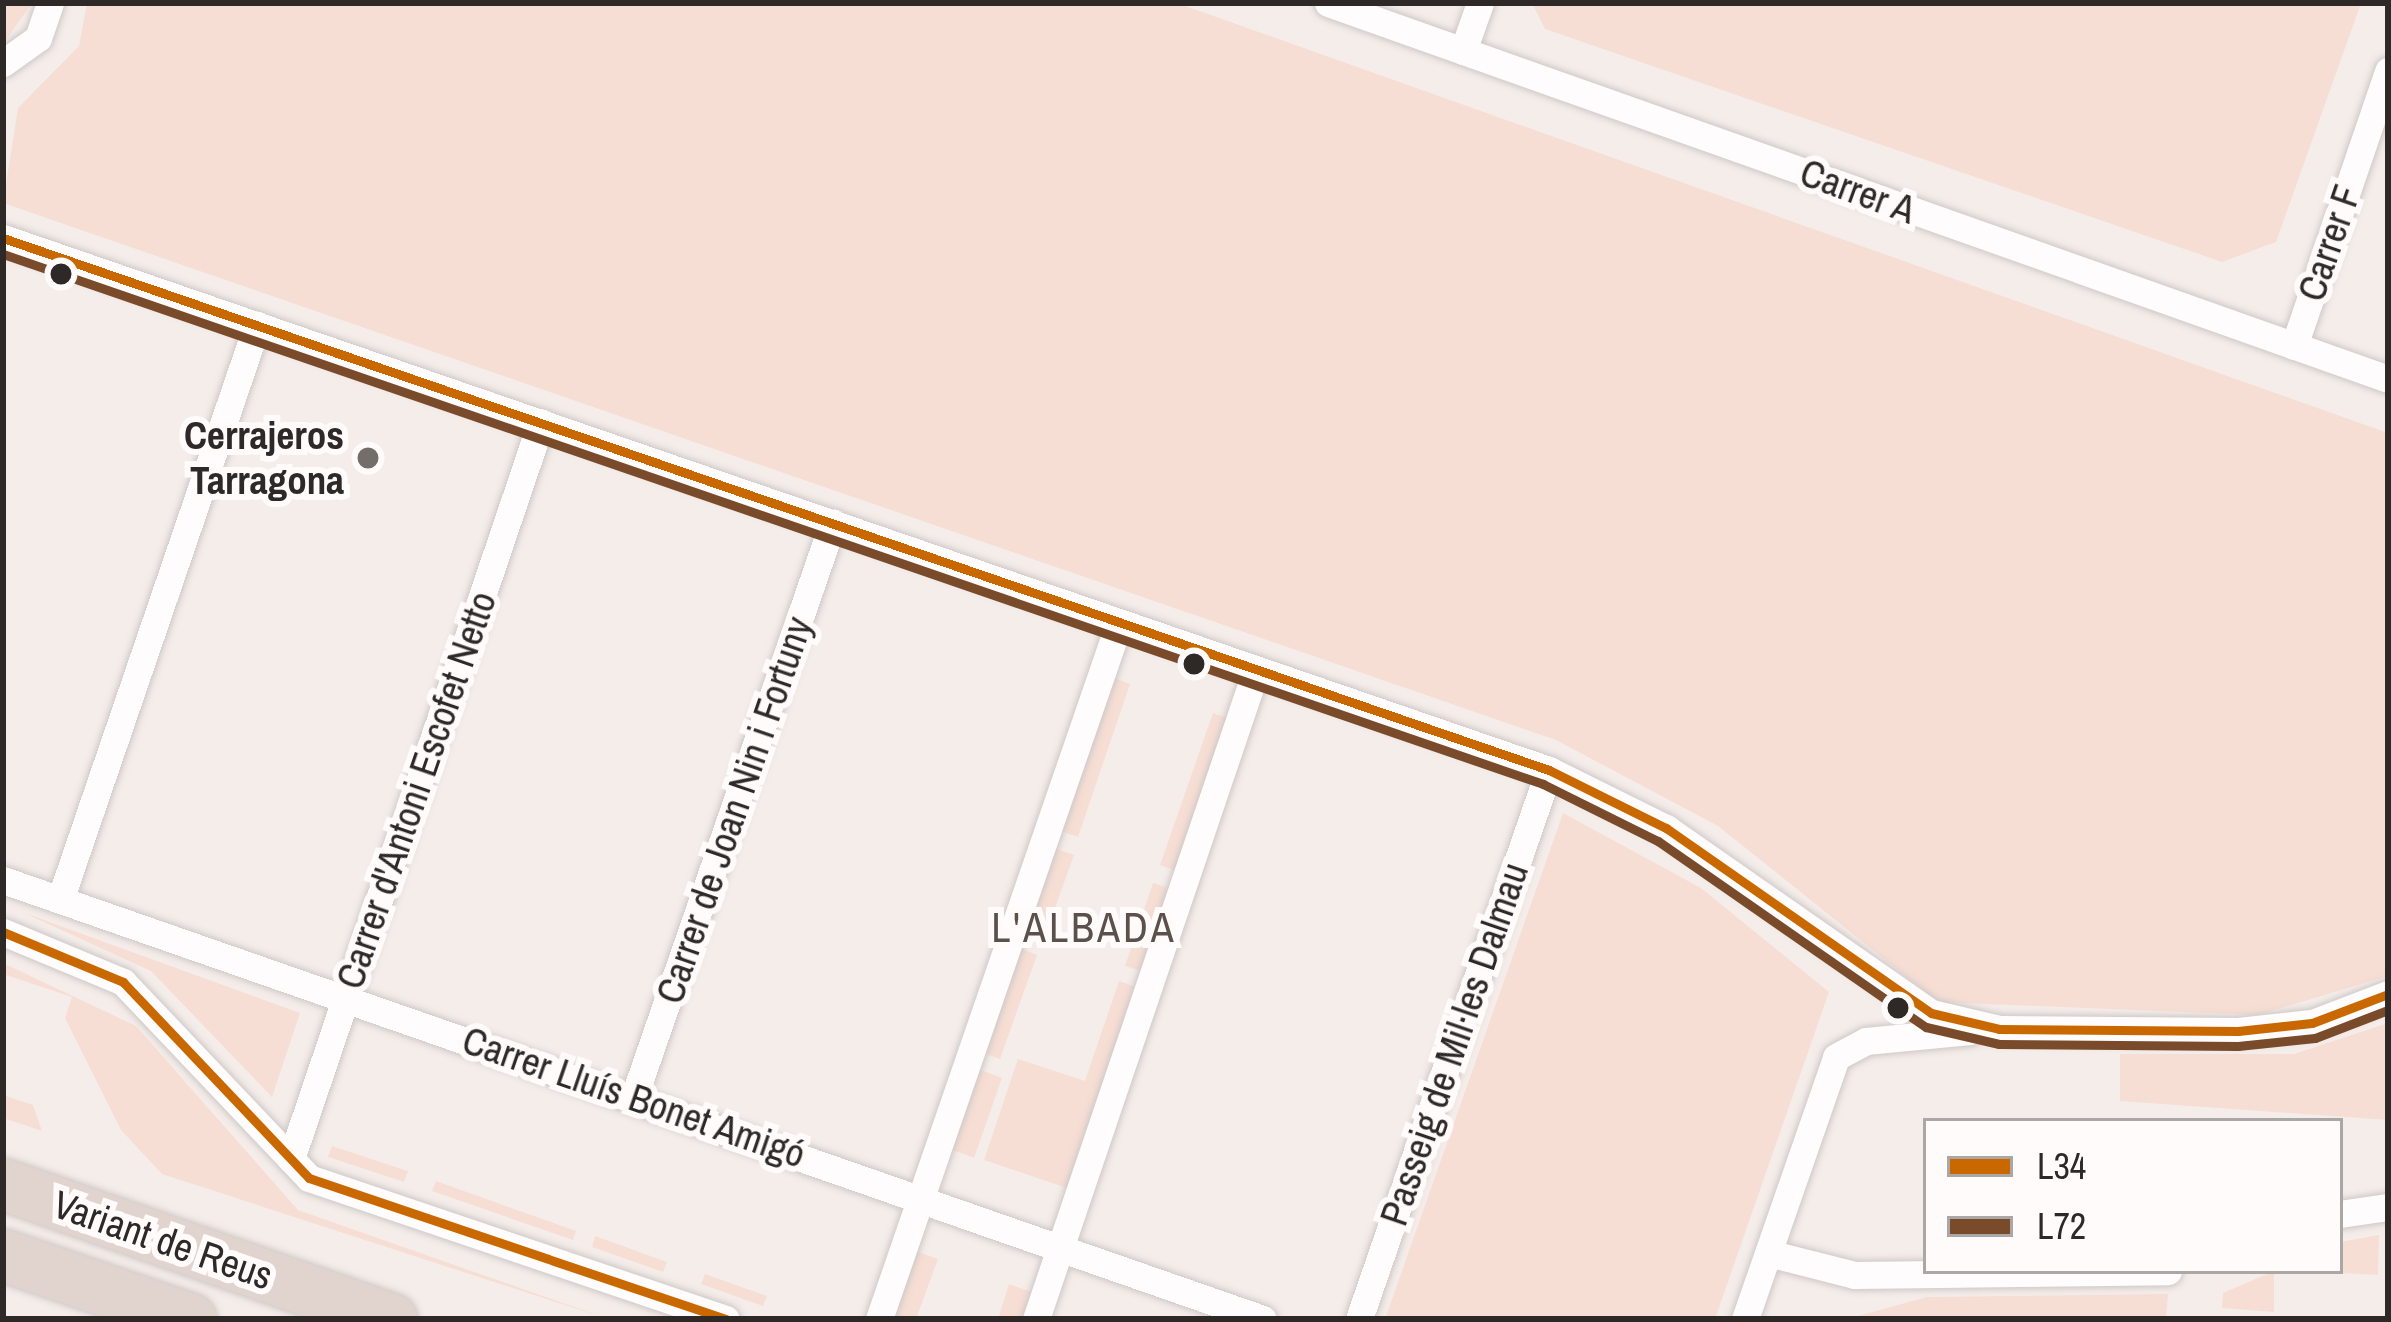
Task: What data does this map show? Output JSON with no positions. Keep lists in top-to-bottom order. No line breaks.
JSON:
{"streets":{"highway":["Variant de Reus"],"street":["Carrer A","Carrer F","Carrer d'Antoni Escofet Netto","Carrer de Joan Nin i Fortuny","Passeig de Mil·les Dalmau","Carrer Lluís Bonet Amigó"]},"crossings":[["Carrer A","Carrer F"],["Carrer d'Antoni Escofet Netto","Carrer Lluís Bonet Amigó"],["Carrer de Joan Nin i Fortuny","Carrer Lluís Bonet Amigó"]],"districts":["L'ALBADA"],"places":["Cerrajeros Tarragona"],"lines":["transit line L34","transit line L72"],"legend":["L34","L72"]}
